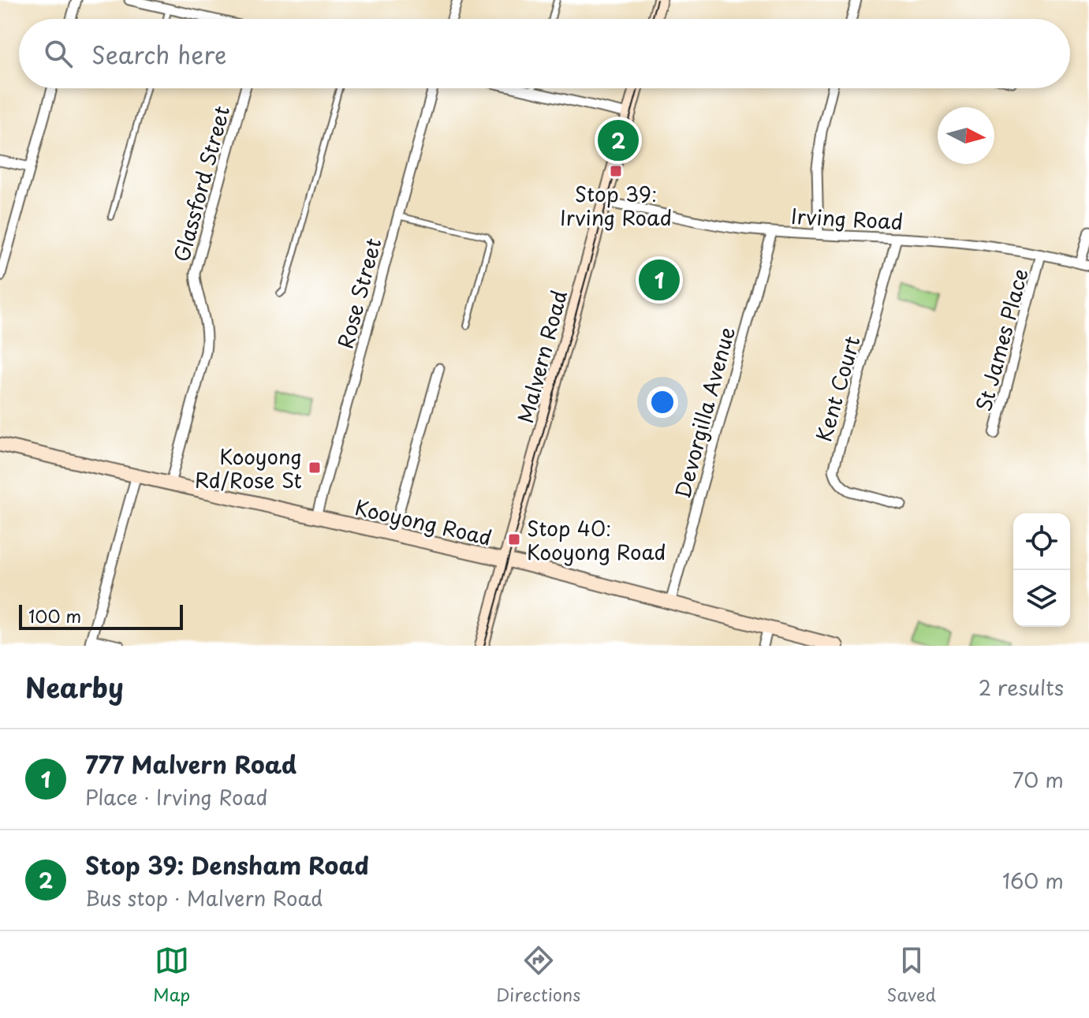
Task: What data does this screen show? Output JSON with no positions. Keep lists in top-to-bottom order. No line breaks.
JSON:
{"streets":{"street":["Glassford Street","Irving Road","Rose Street","St James Place","Malvern Road","Kent Court","Devorgilla Avenue","Kooyong Road"]},"crossings":[["Glassford Street","Kooyong Road"],["Irving Road","St James Place"],["Irving Road","Malvern Road"],["Irving Road","Kent Court"],["Irving Road","Devorgilla Avenue"],["Rose Street","Kooyong Road"],["Malvern Road","Kooyong Road"],["Devorgilla Avenue","Kooyong Road"]],"places":{"transit":["Stop 39: Irving Road","Kooyong Rd/Rose St","Stop 40: Kooyong Road"]},"scale_bar":"100 m","north":"right","page":{"search":"Search here","pins":["2","1"],"scale":"100 m","heading":["Nearby","2 results"],"list":[{"mark":"1","name":"777 Malvern Road","note":"Place · Irving Road","value":"70 m"},{"mark":"2","name":"Stop 39: Densham Road","note":"Bus stop · Malvern Road","value":"160 m"}],"nav":["Map","Directions","Saved"]}}
